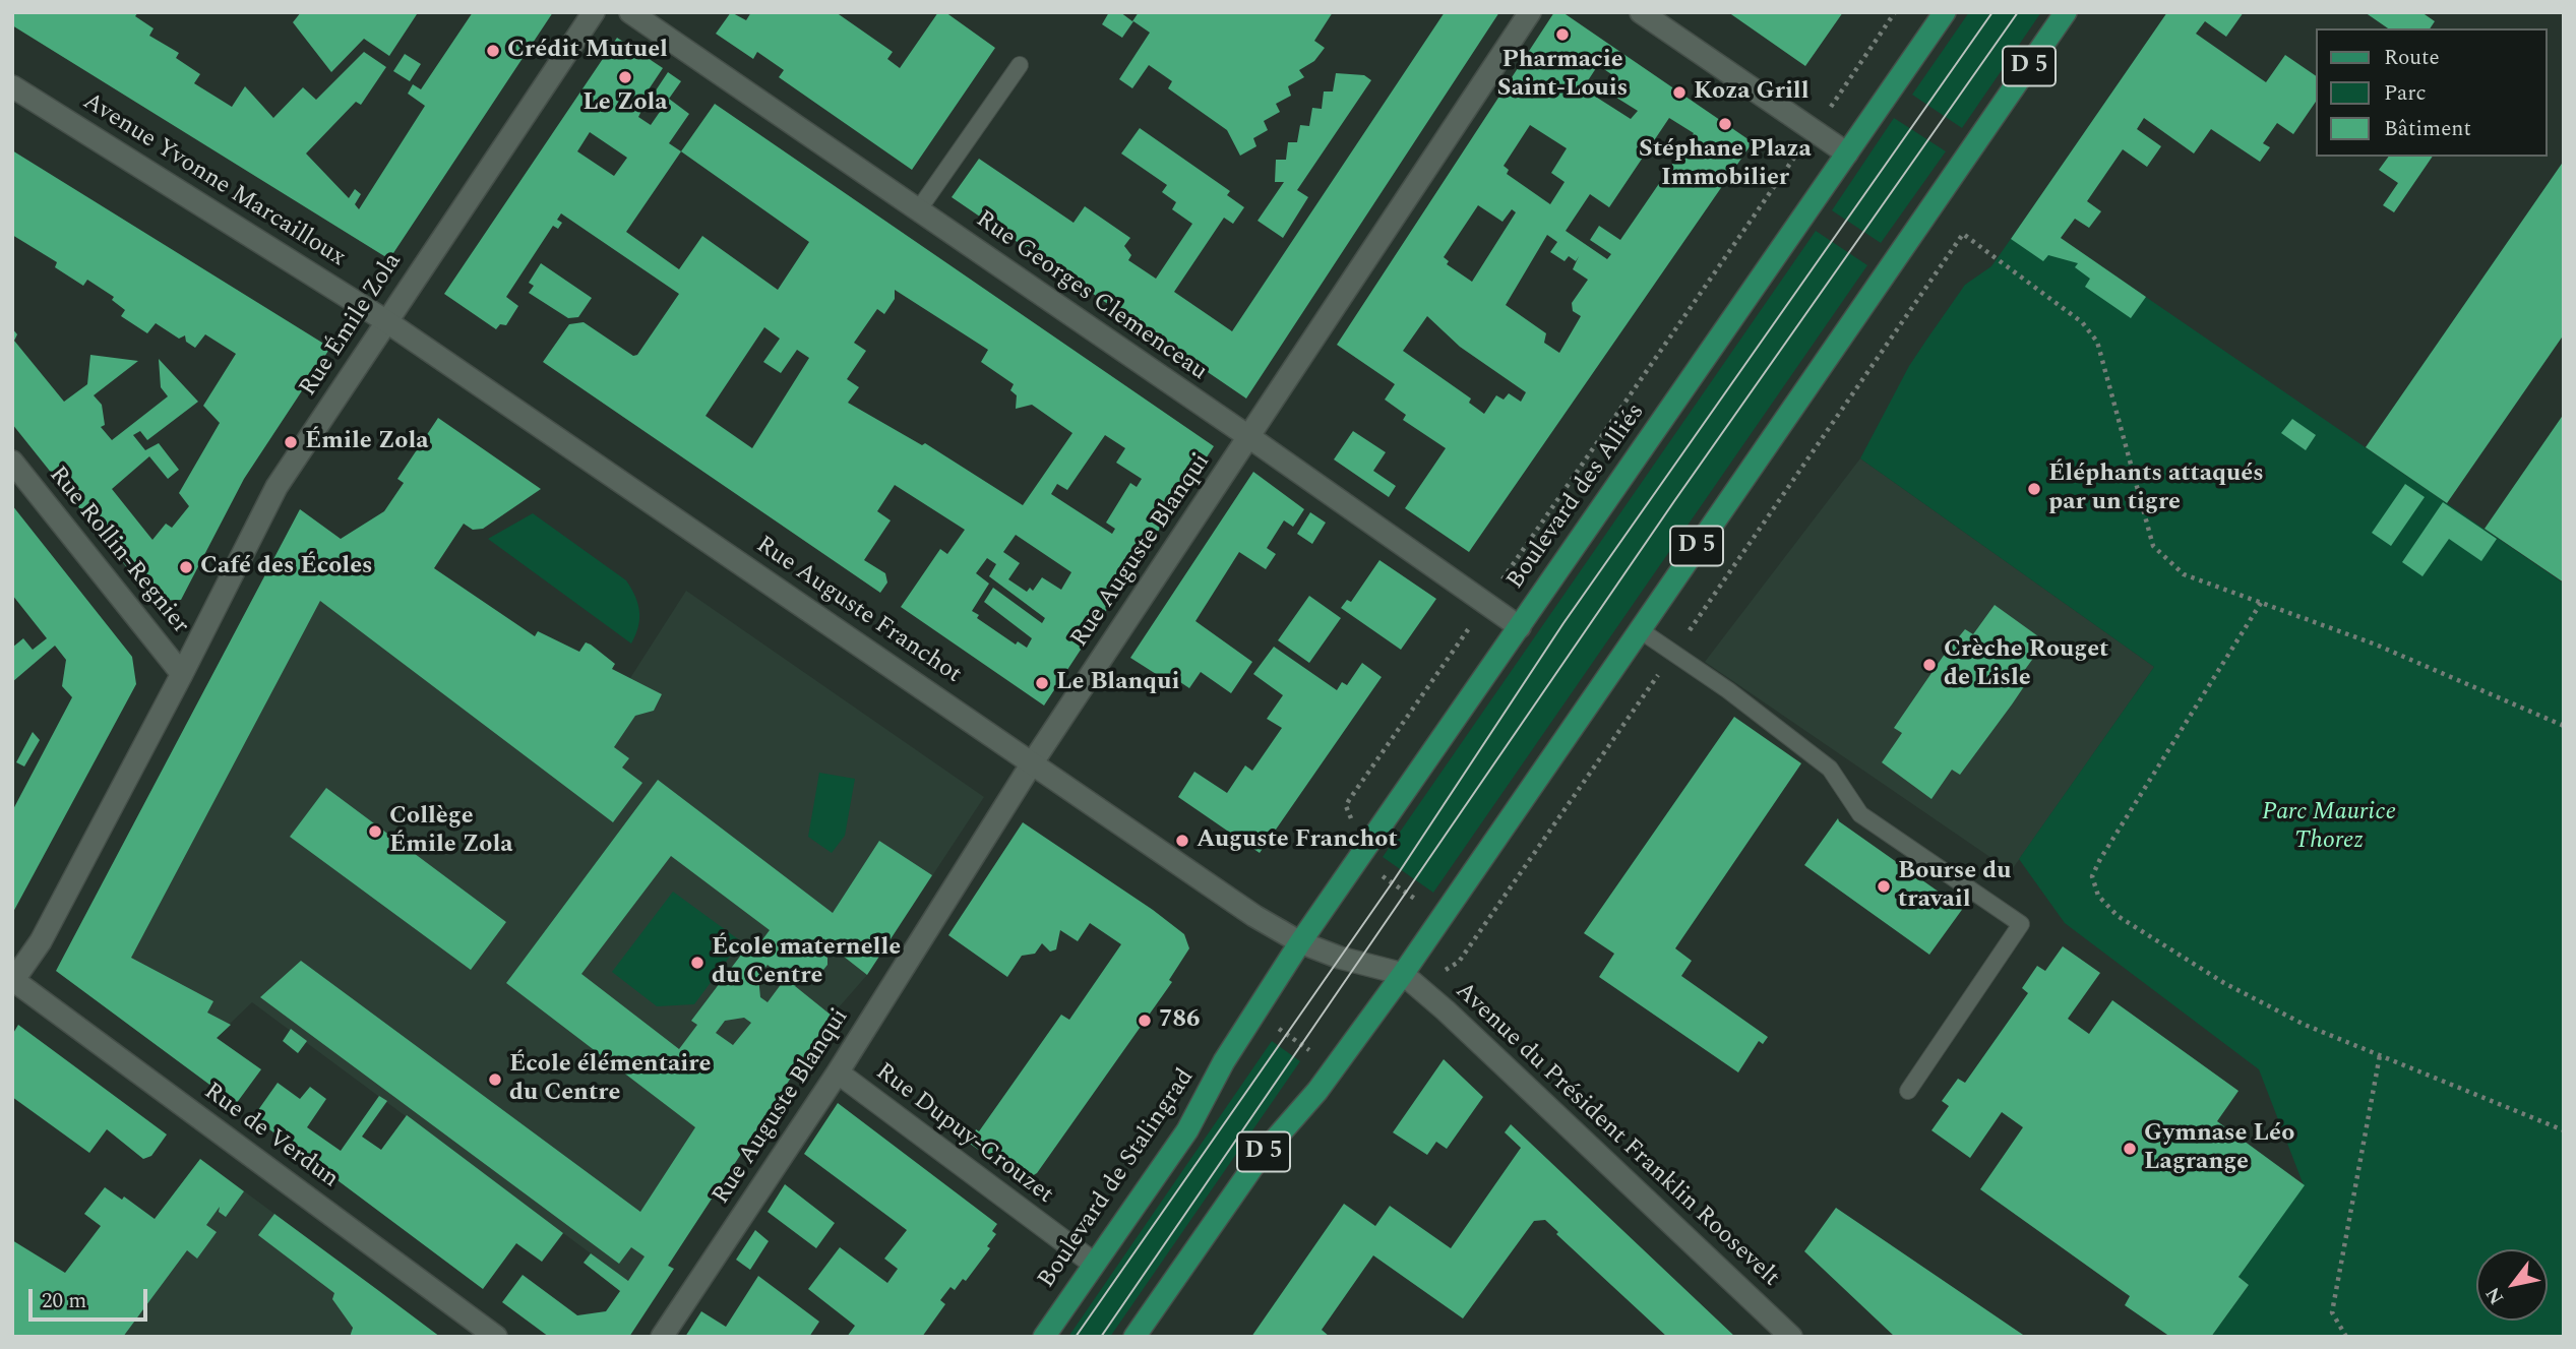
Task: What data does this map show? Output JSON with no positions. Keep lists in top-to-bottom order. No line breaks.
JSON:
{"streets":{"main road":["D 5","Boulevard des Alliés","Boulevard de Stalingrad"],"street":["Avenue Yvonne Marcailloux","Rue Georges Clemenceau","Rue Émile Zola","Rue Rollin-Regnier","Rue Auguste Blanqui","Rue Auguste Franchot","Rue Dupuy-Crouzet","Avenue du Président Franklin Roosevelt","Rue de Verdun"]},"crossings":[["D 5","Rue Auguste Franchot"],["D 5","Avenue du Président Franklin Roosevelt"],["Avenue Yvonne Marcailloux","Rue Émile Zola"],["Avenue Yvonne Marcailloux","Rue Auguste Franchot"],["Rue Georges Clemenceau","Boulevard des Alliés"],["Rue Georges Clemenceau","Rue Auguste Blanqui"],["Rue Émile Zola","Rue Rollin-Regnier"],["Rue Émile Zola","Rue Auguste Franchot"],["Rue Émile Zola","Rue de Verdun"],["Boulevard des Alliés","Rue Auguste Franchot"],["Boulevard des Alliés","Boulevard de Stalingrad"],["Rue Auguste Blanqui","Rue Auguste Franchot"],["Rue Auguste Blanqui","Rue Dupuy-Crouzet"],["Rue Auguste Franchot","Avenue du Président Franklin Roosevelt"],["Rue Dupuy-Crouzet","Boulevard de Stalingrad"]],"parks":["Parc Maurice Thorez"],"places":["Pharmacie Saint-Louis","Crédit Mutuel","Le Zola","Koza Grill","Stéphane Plaza Immobilier","Émile Zola","Éléphants attaqués par un tigre","Café des Écoles","Crèche Rouget de Lisle","Le Blanqui","Collège Émile Zola","Auguste Franchot","Bourse du travail","École maternelle du Centre","786","École élémentaire du Centre","Gymnase Léo Lagrange"],"legend":["Route","Parc","Bâtiment"],"scale_bar":"20 m","north":"bottom left"}
